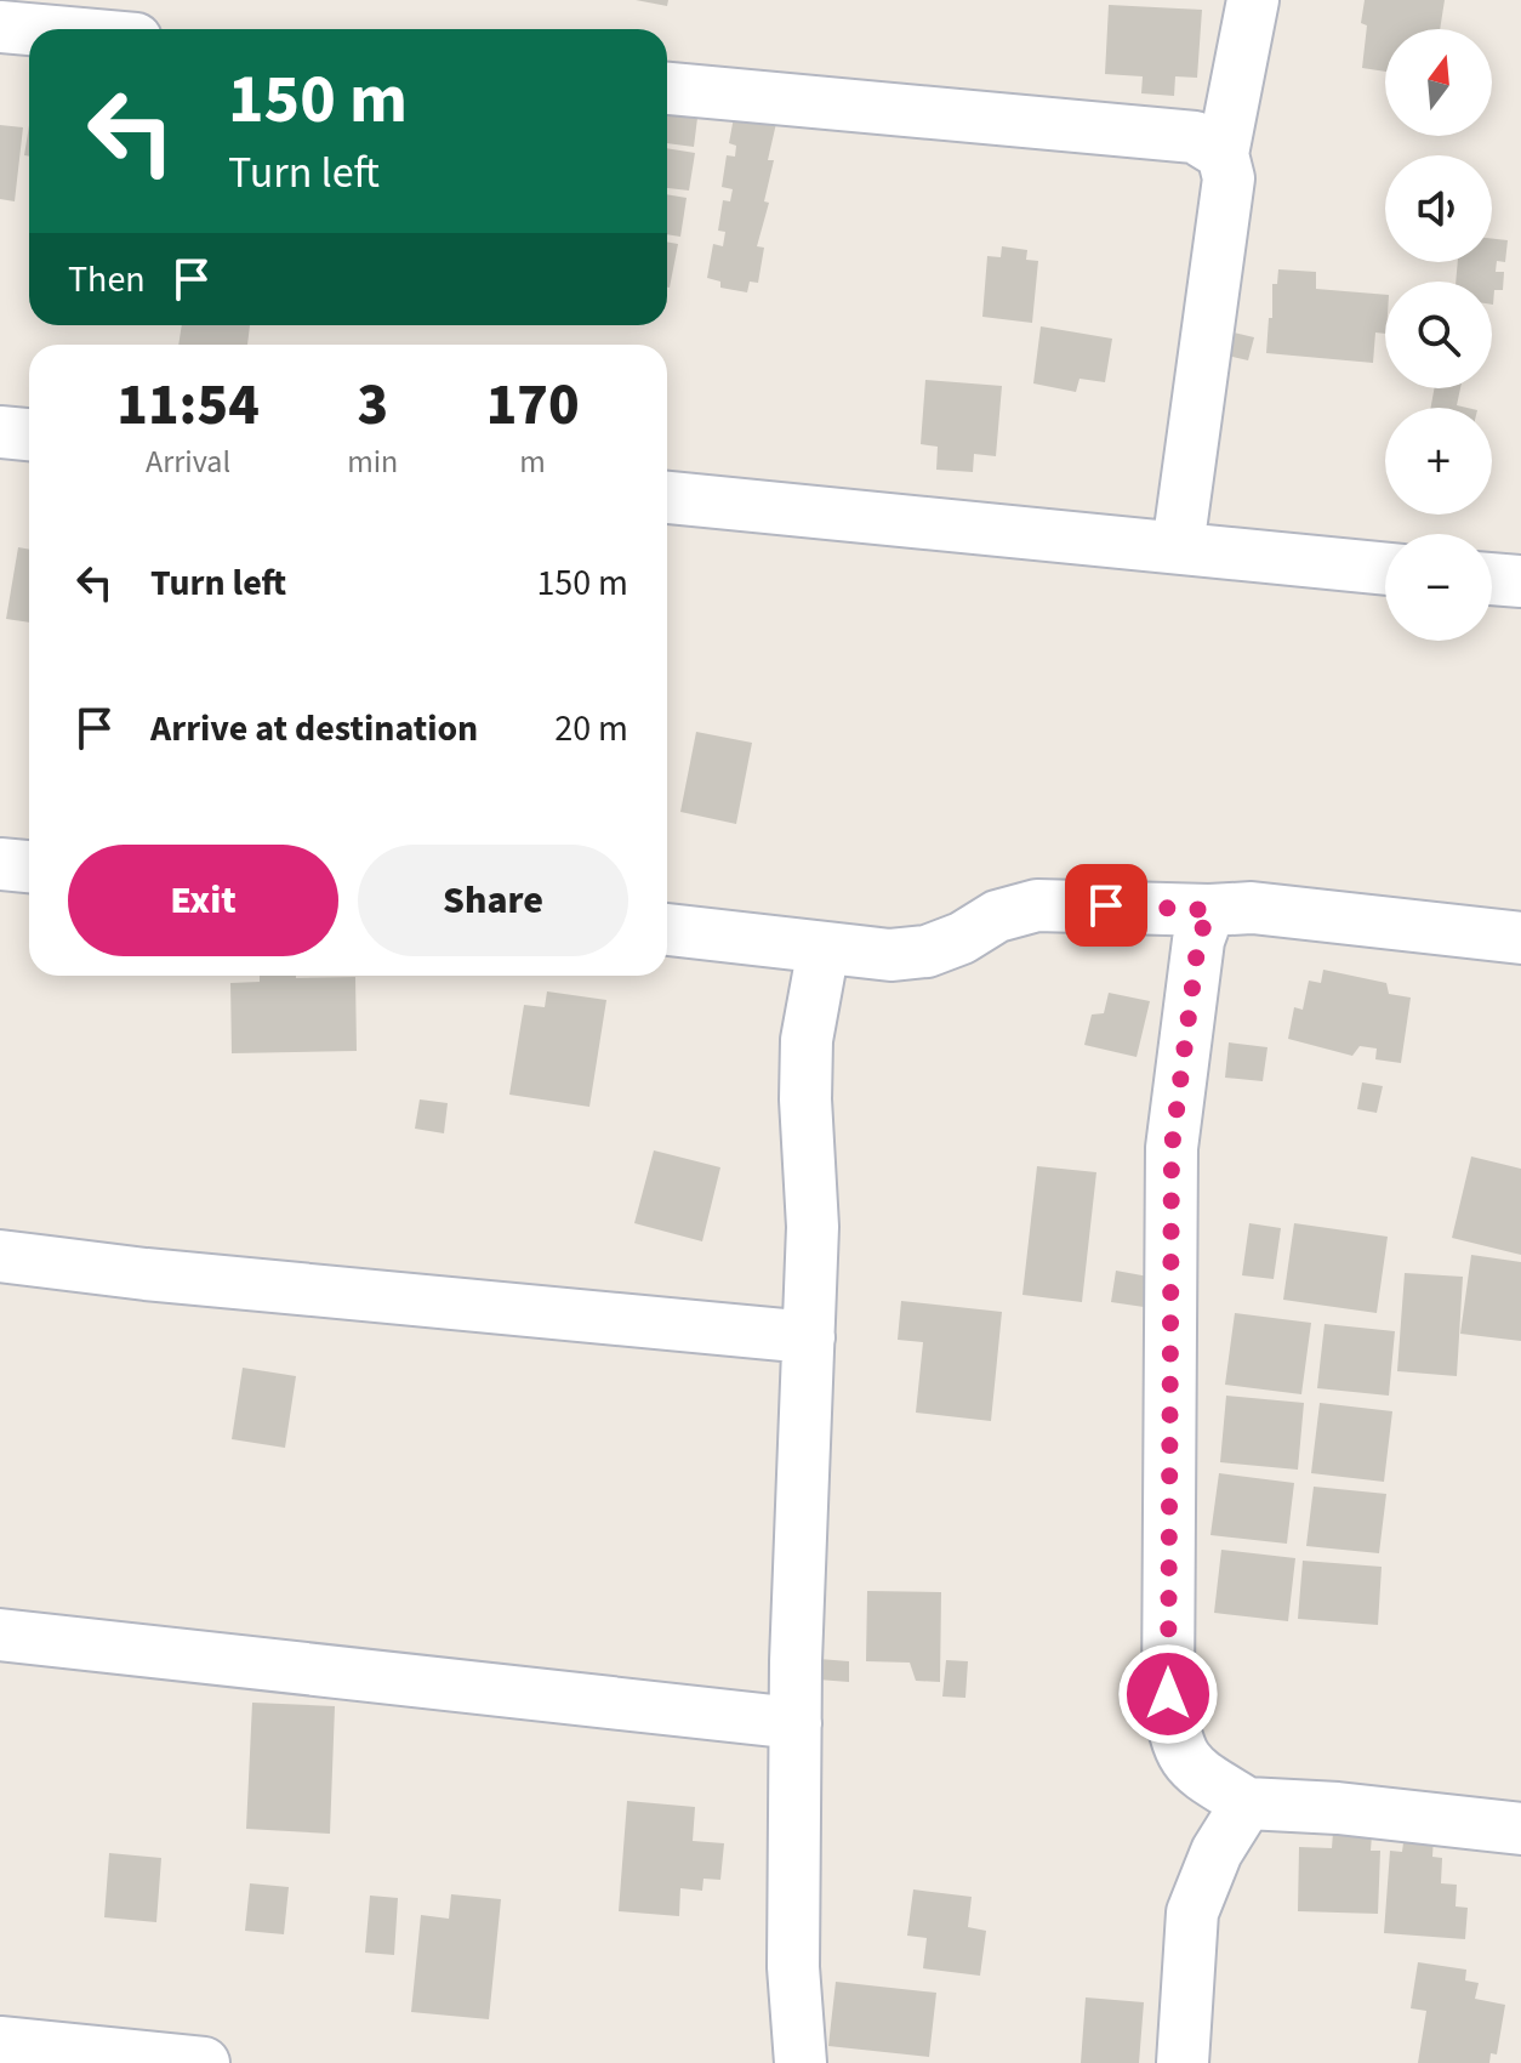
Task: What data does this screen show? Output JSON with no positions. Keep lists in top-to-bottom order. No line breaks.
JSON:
{"north":"top","page":{"map_buttons":["+","−"],"turn":["150 m","Turn left"],"then":"Then","eta":["11:54","Arrival","3","min","170","m"],"list":[{"name":"Turn left","value":"150 m"},{"name":"Arrive at destination","value":"20 m"}],"buttons":["Exit","Share"]}}
